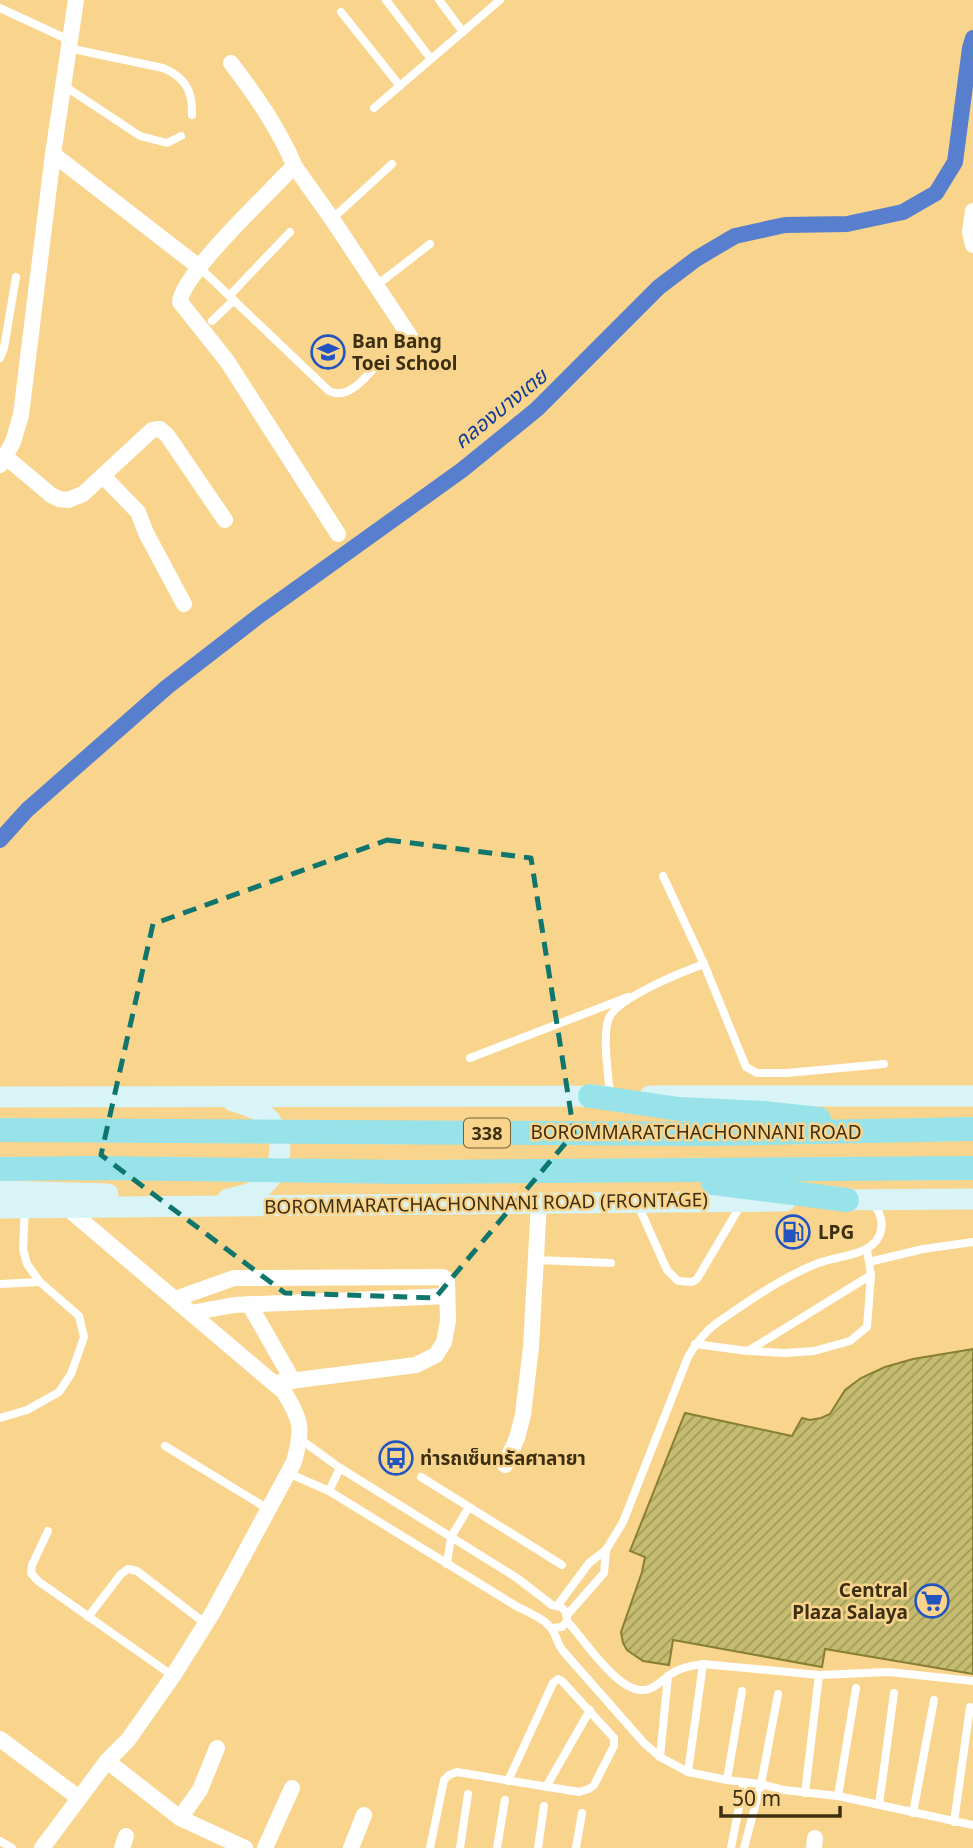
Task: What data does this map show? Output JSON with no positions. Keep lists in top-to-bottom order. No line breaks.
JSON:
{"streets":{"highway":["BOROMMARATCHACHONNANI ROAD","338"],"main road":["BOROMMARATCHACHONNANI ROAD (FRONTAGE)"]},"water":["คลองบางเตย"],"places":{"school or university":["Ban Bang Toei School"],"fuel station":["LPG"],"bus stop":["ท่ารถเซ็นทรัลศาลายา"],"supermarket":["Central Plaza Salaya"]},"scale_bar":"50 m"}
